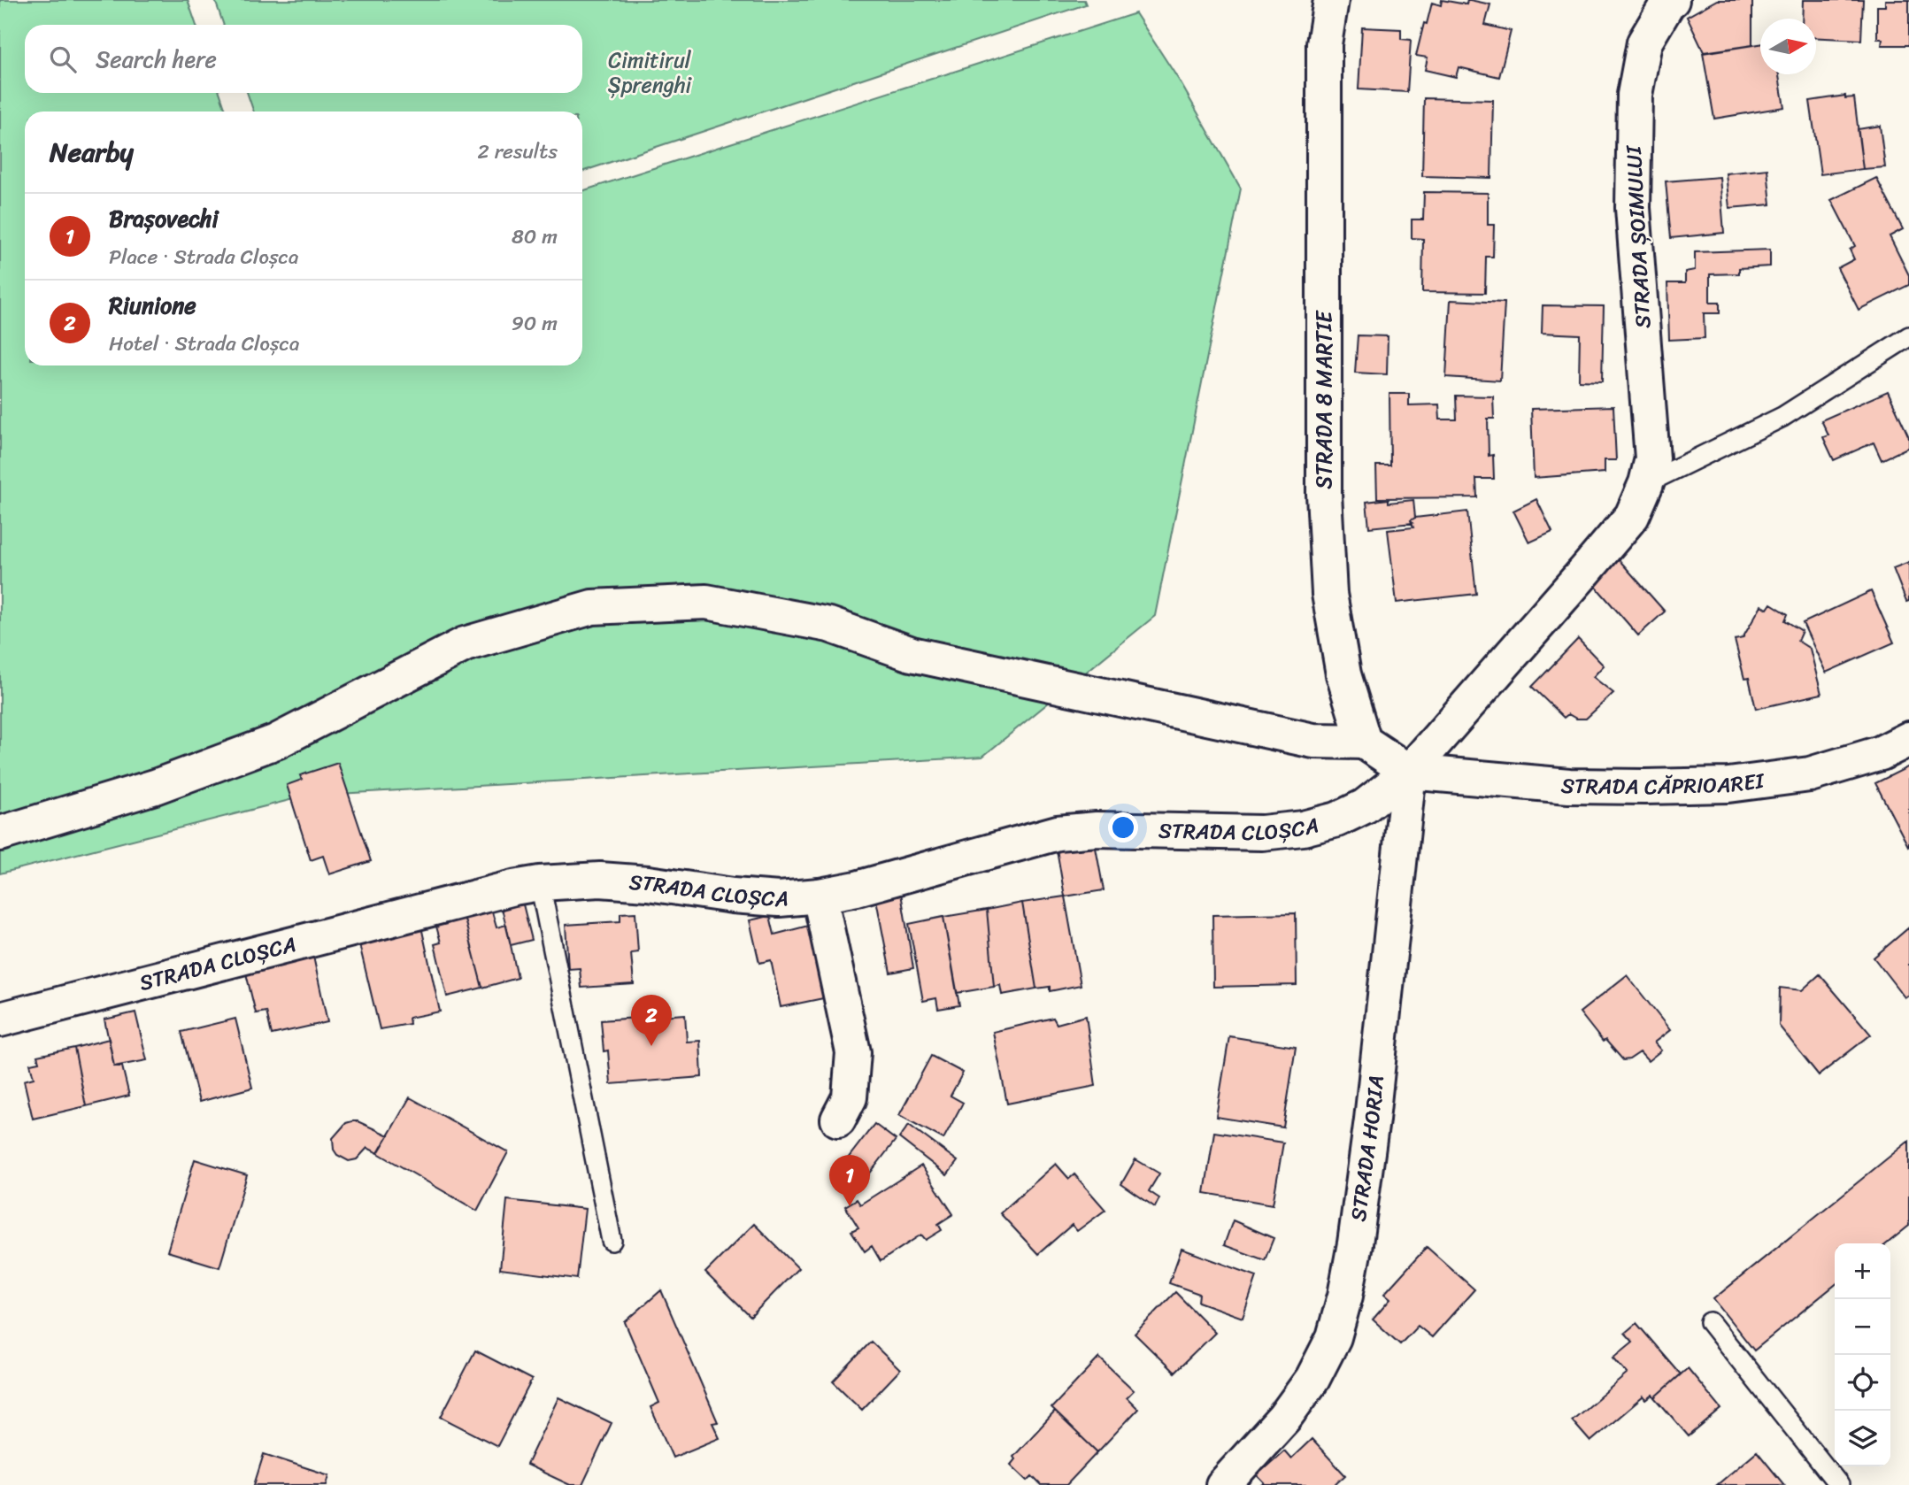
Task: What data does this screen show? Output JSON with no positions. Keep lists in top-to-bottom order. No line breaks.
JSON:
{"streets":{"street":["STRADA ȘOIMULUI","STRADA 8 MARTIE","STRADA CĂPRIOAREI","STRADA CLOȘCA","STRADA HORIA"]},"crossings":[["STRADA ȘOIMULUI","STRADA CĂPRIOAREI"],["STRADA ȘOIMULUI","STRADA CLOȘCA"],["STRADA ȘOIMULUI","STRADA HORIA"],["STRADA CĂPRIOAREI","STRADA CLOȘCA"],["STRADA CĂPRIOAREI","STRADA HORIA"],["STRADA CLOȘCA","STRADA HORIA"]],"parks":["Cimitirul Șprenghi"],"north":"right","page":{"search":"Search here","heading":["Nearby","2 results"],"list":[{"mark":"1","name":"Brașovechi","note":"Place · Strada Cloșca","value":"80 m"},{"mark":"2","name":"Riunione","note":"Hotel · Strada Cloșca","value":"90 m"}],"pins":["2","1"],"map_buttons":["+","−"]}}
